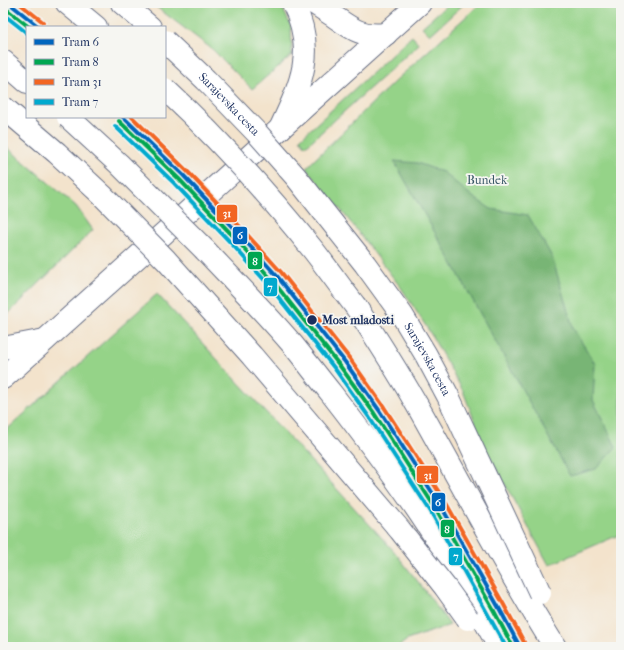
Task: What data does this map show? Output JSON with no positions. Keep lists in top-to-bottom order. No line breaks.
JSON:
{"streets":{"main road":["Sarajevska cesta"]},"parks":["Bundek"],"places":["Most mladosti"],"lines":["tram line 6","tram line 31","tram line 8","tram line 7"],"legend":["Tram 6","Tram 8","Tram 31","Tram 7"]}
